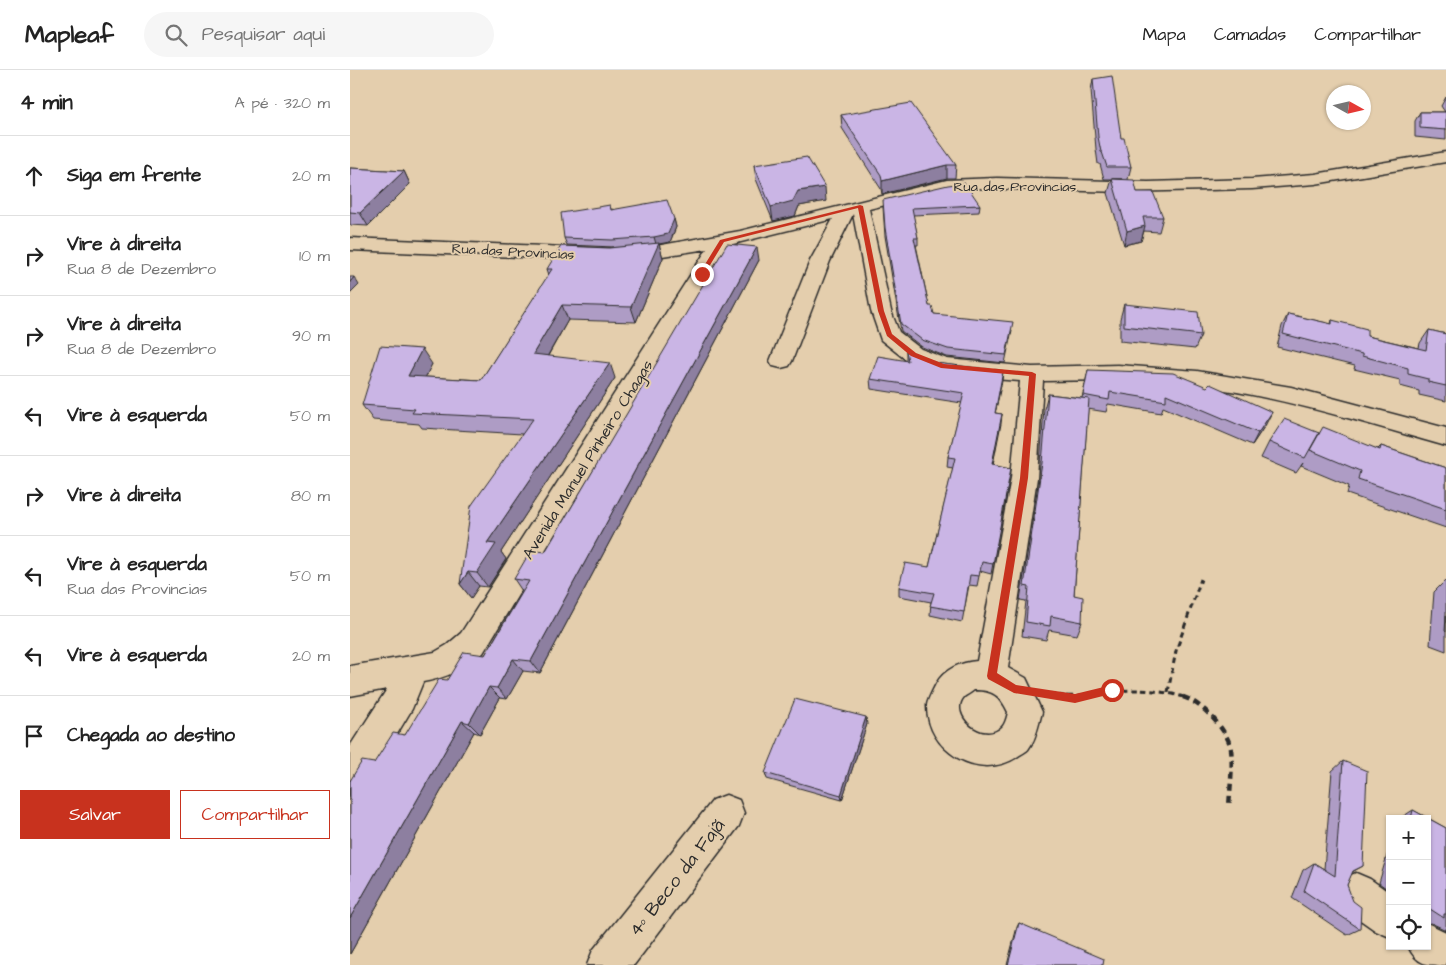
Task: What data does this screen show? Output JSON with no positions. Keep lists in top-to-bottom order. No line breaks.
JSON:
{"streets":{"street":["Rua das Provincias","Avenida Manuel Pinheiro Chagas","4º Beco da Fajã"]},"crossings":[["Rua das Provincias","Avenida Manuel Pinheiro Chagas"]],"north":"right","page":{"header":"Mapleaf","search":"Pesquisar aqui","nav":["Mapa","Camadas","Compartilhar"],"heading":["4 min","A pé · 320 m"],"list":[["Siga em frente","20 m"],["Vire à direita","Rua 8 de Dezembro","10 m"],["Vire à direita","Rua 8 de Dezembro","90 m"],["Vire à esquerda","50 m"],["Vire à direita","80 m"],["Vire à esquerda","Rua das Provincias","50 m"],["Vire à esquerda","20 m"],"Chegada ao destino"],"buttons":["Salvar","Compartilhar"],"map_buttons":["+","−"]}}
